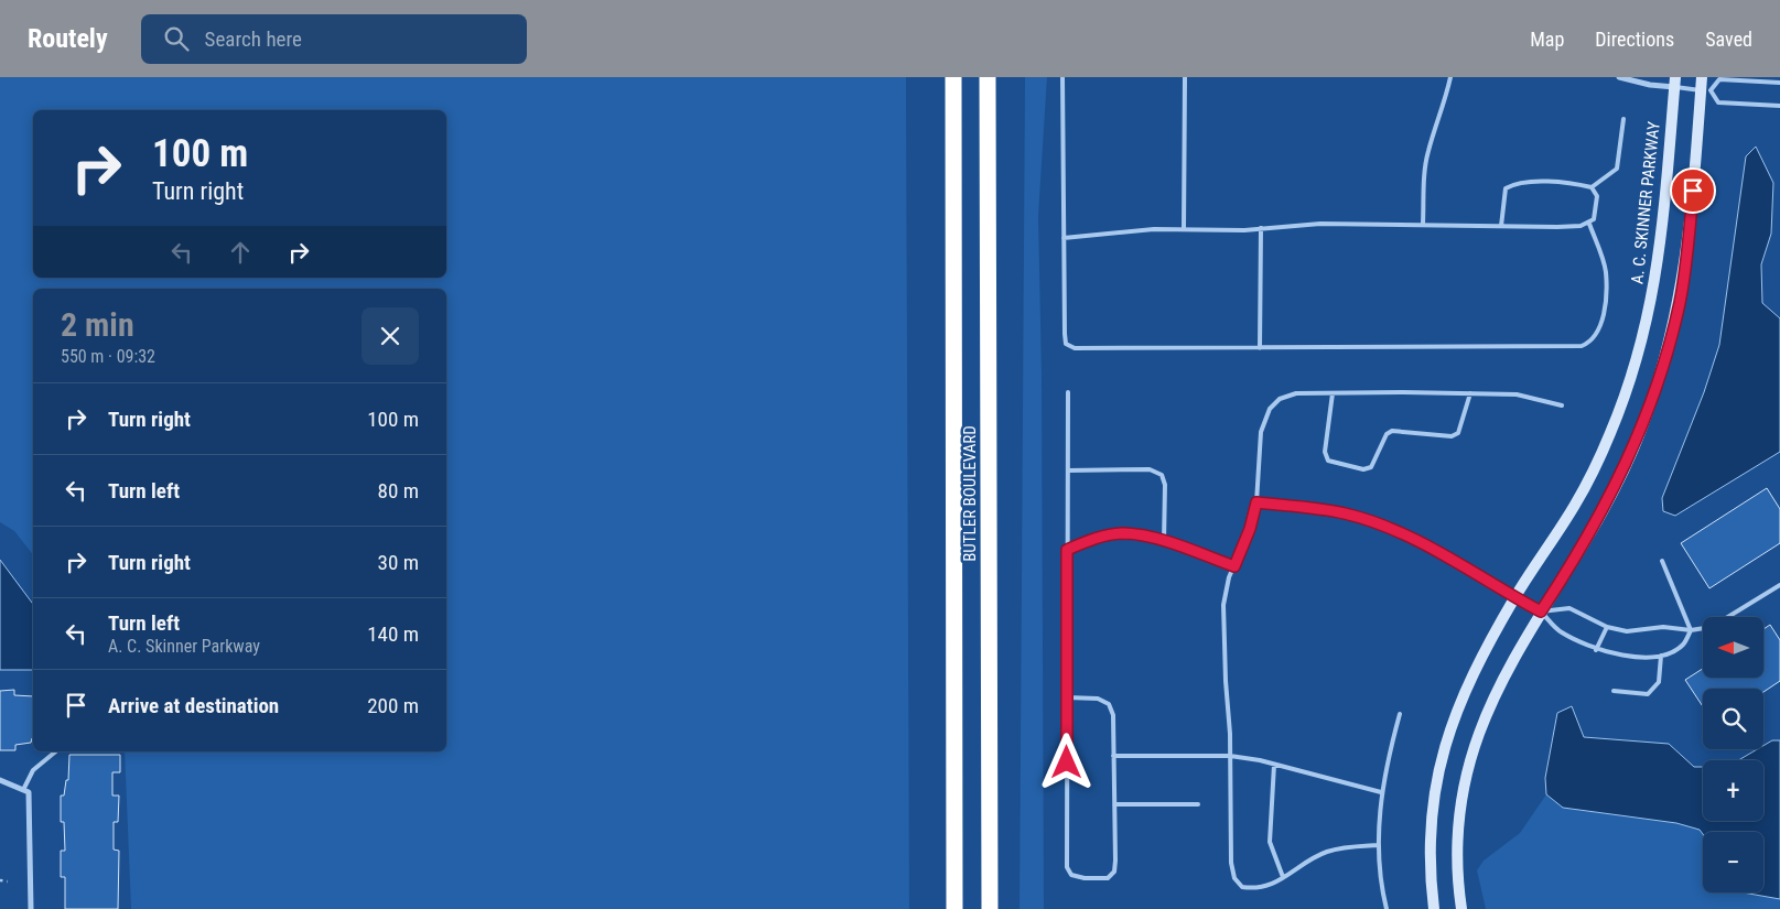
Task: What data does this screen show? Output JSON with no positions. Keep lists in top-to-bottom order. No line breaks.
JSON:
{"streets":{"highway":["BUTLER BOULEVARD"],"main road":["A. C. SKINNER PARKWAY"]},"north":"left","page":{"header":"Routely","search":"Search here","nav":["Map","Directions","Saved"],"turn":["100 m","Turn right"],"heading":["2 min","550 m · 09:32"],"list":[{"name":"Turn right","value":"100 m"},{"name":"Turn left","value":"80 m"},{"name":"Turn right","value":"30 m"},{"name":"Turn left","note":"A. C. Skinner Parkway","value":"140 m"},{"name":"Arrive at destination","value":"200 m"}],"map_buttons":["+","−"]}}
